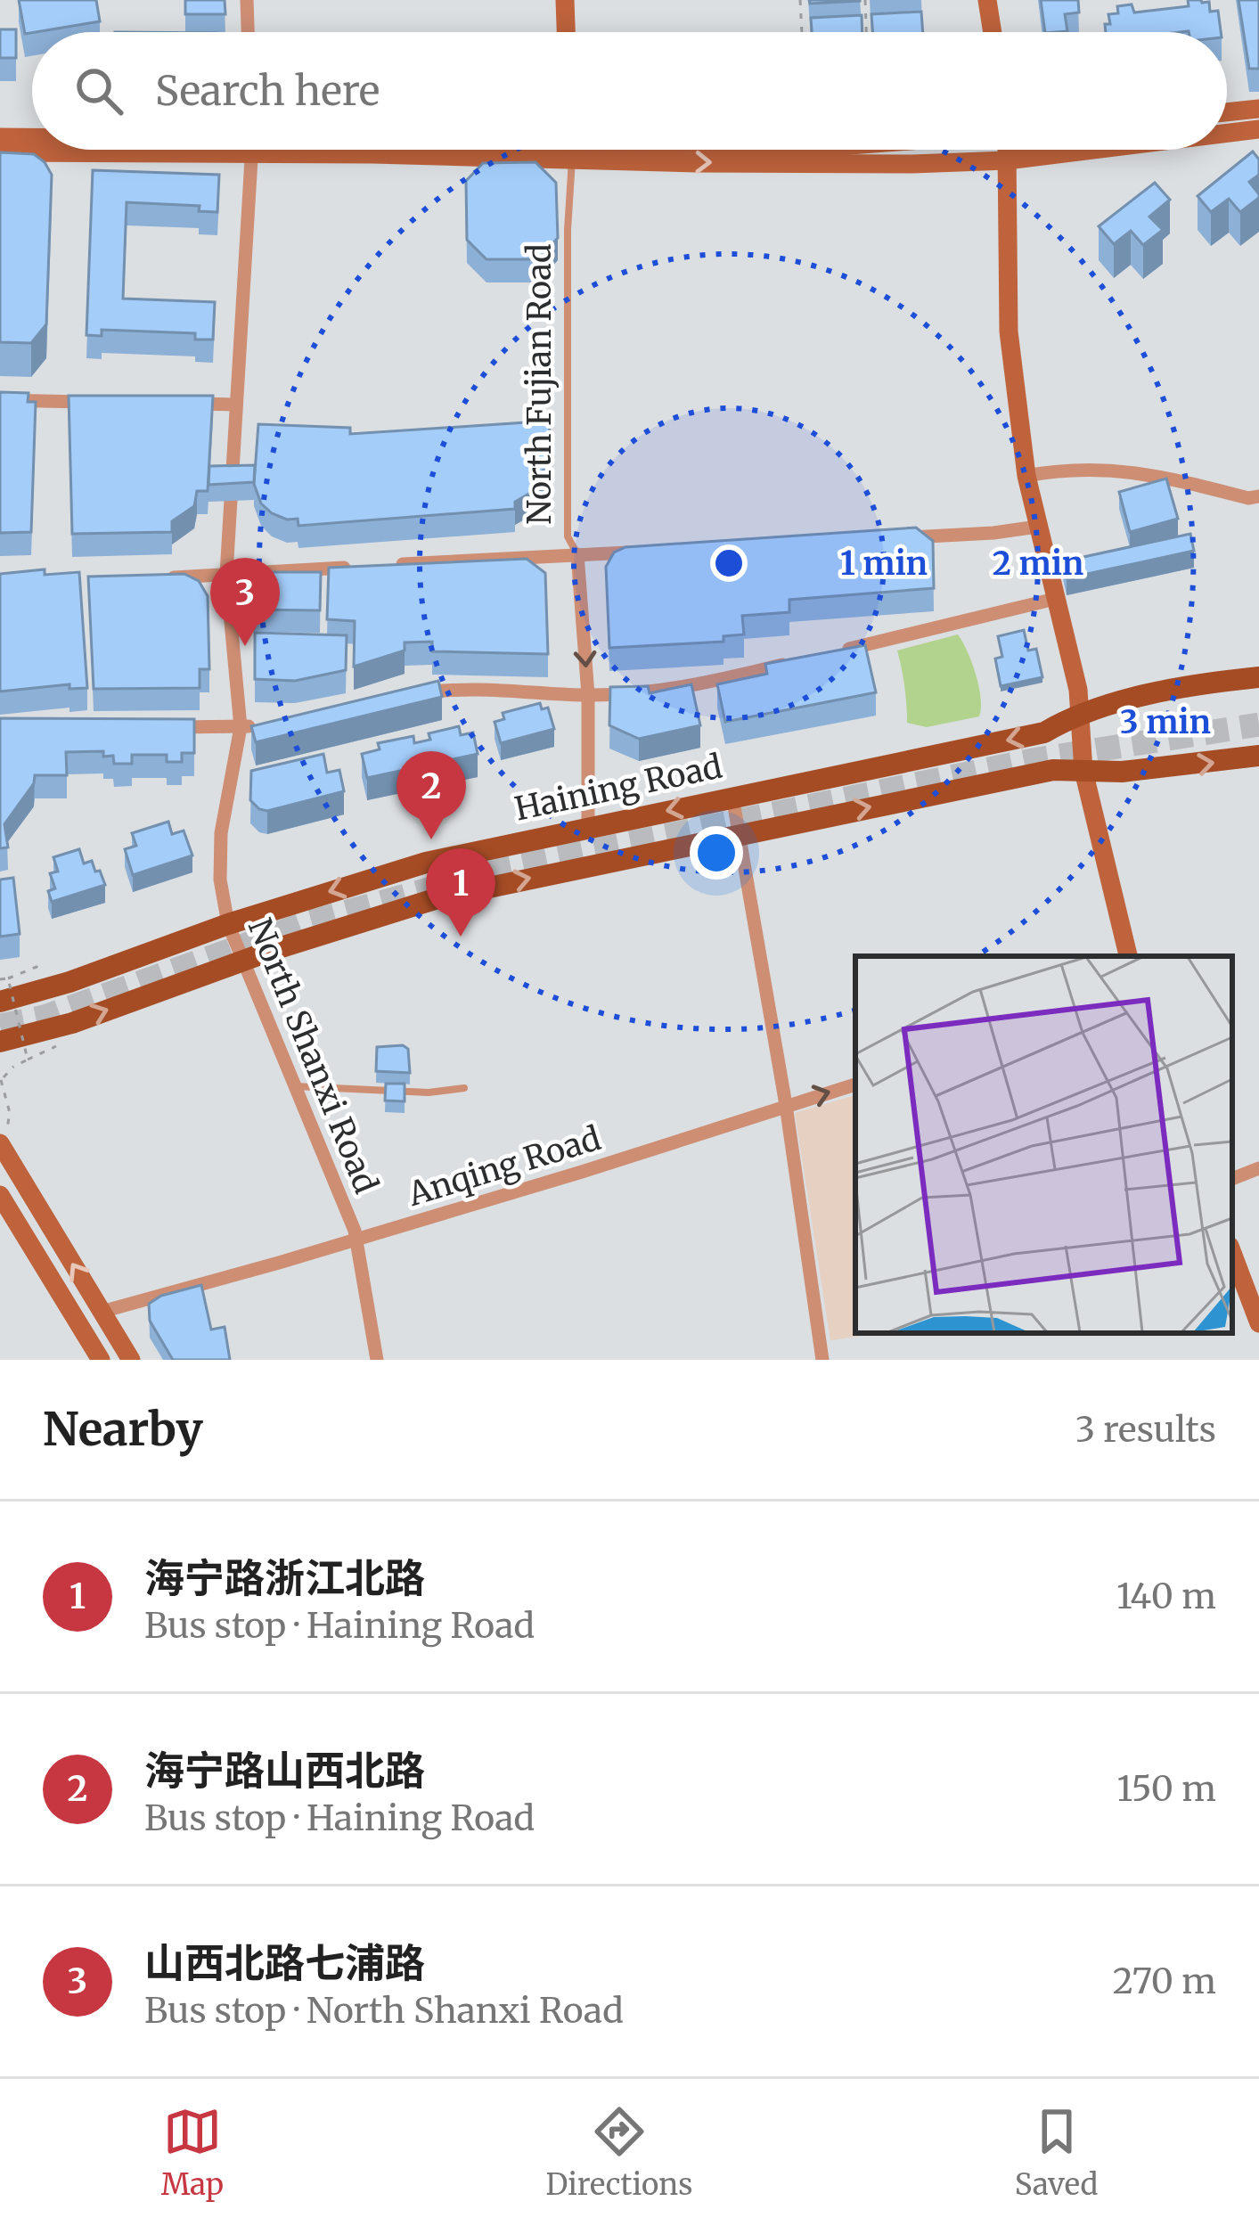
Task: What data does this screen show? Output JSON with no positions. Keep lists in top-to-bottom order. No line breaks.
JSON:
{"streets":{"main road":["Haining Road"],"street":["North Fujian Road","North Shanxi Road","Anqing Road"]},"crossings":[["North Fujian Road","Haining Road"],["Haining Road","North Shanxi Road"],["North Shanxi Road","Anqing Road"]],"page":{"search":"Search here","pins":["3","2","1"],"heading":["Nearby","3 results"],"list":[{"mark":"1","name":"海宁路浙江北路","note":"Bus stop · Haining Road","value":"140 m"},{"mark":"2","name":"海宁路山西北路","note":"Bus stop · Haining Road","value":"150 m"},{"mark":"3","name":"山西北路七浦路","note":"Bus stop · North Shanxi Road","value":"270 m"}],"nav":["Map","Directions","Saved"]},"rings":["1 min","2 min","3 min"]}
